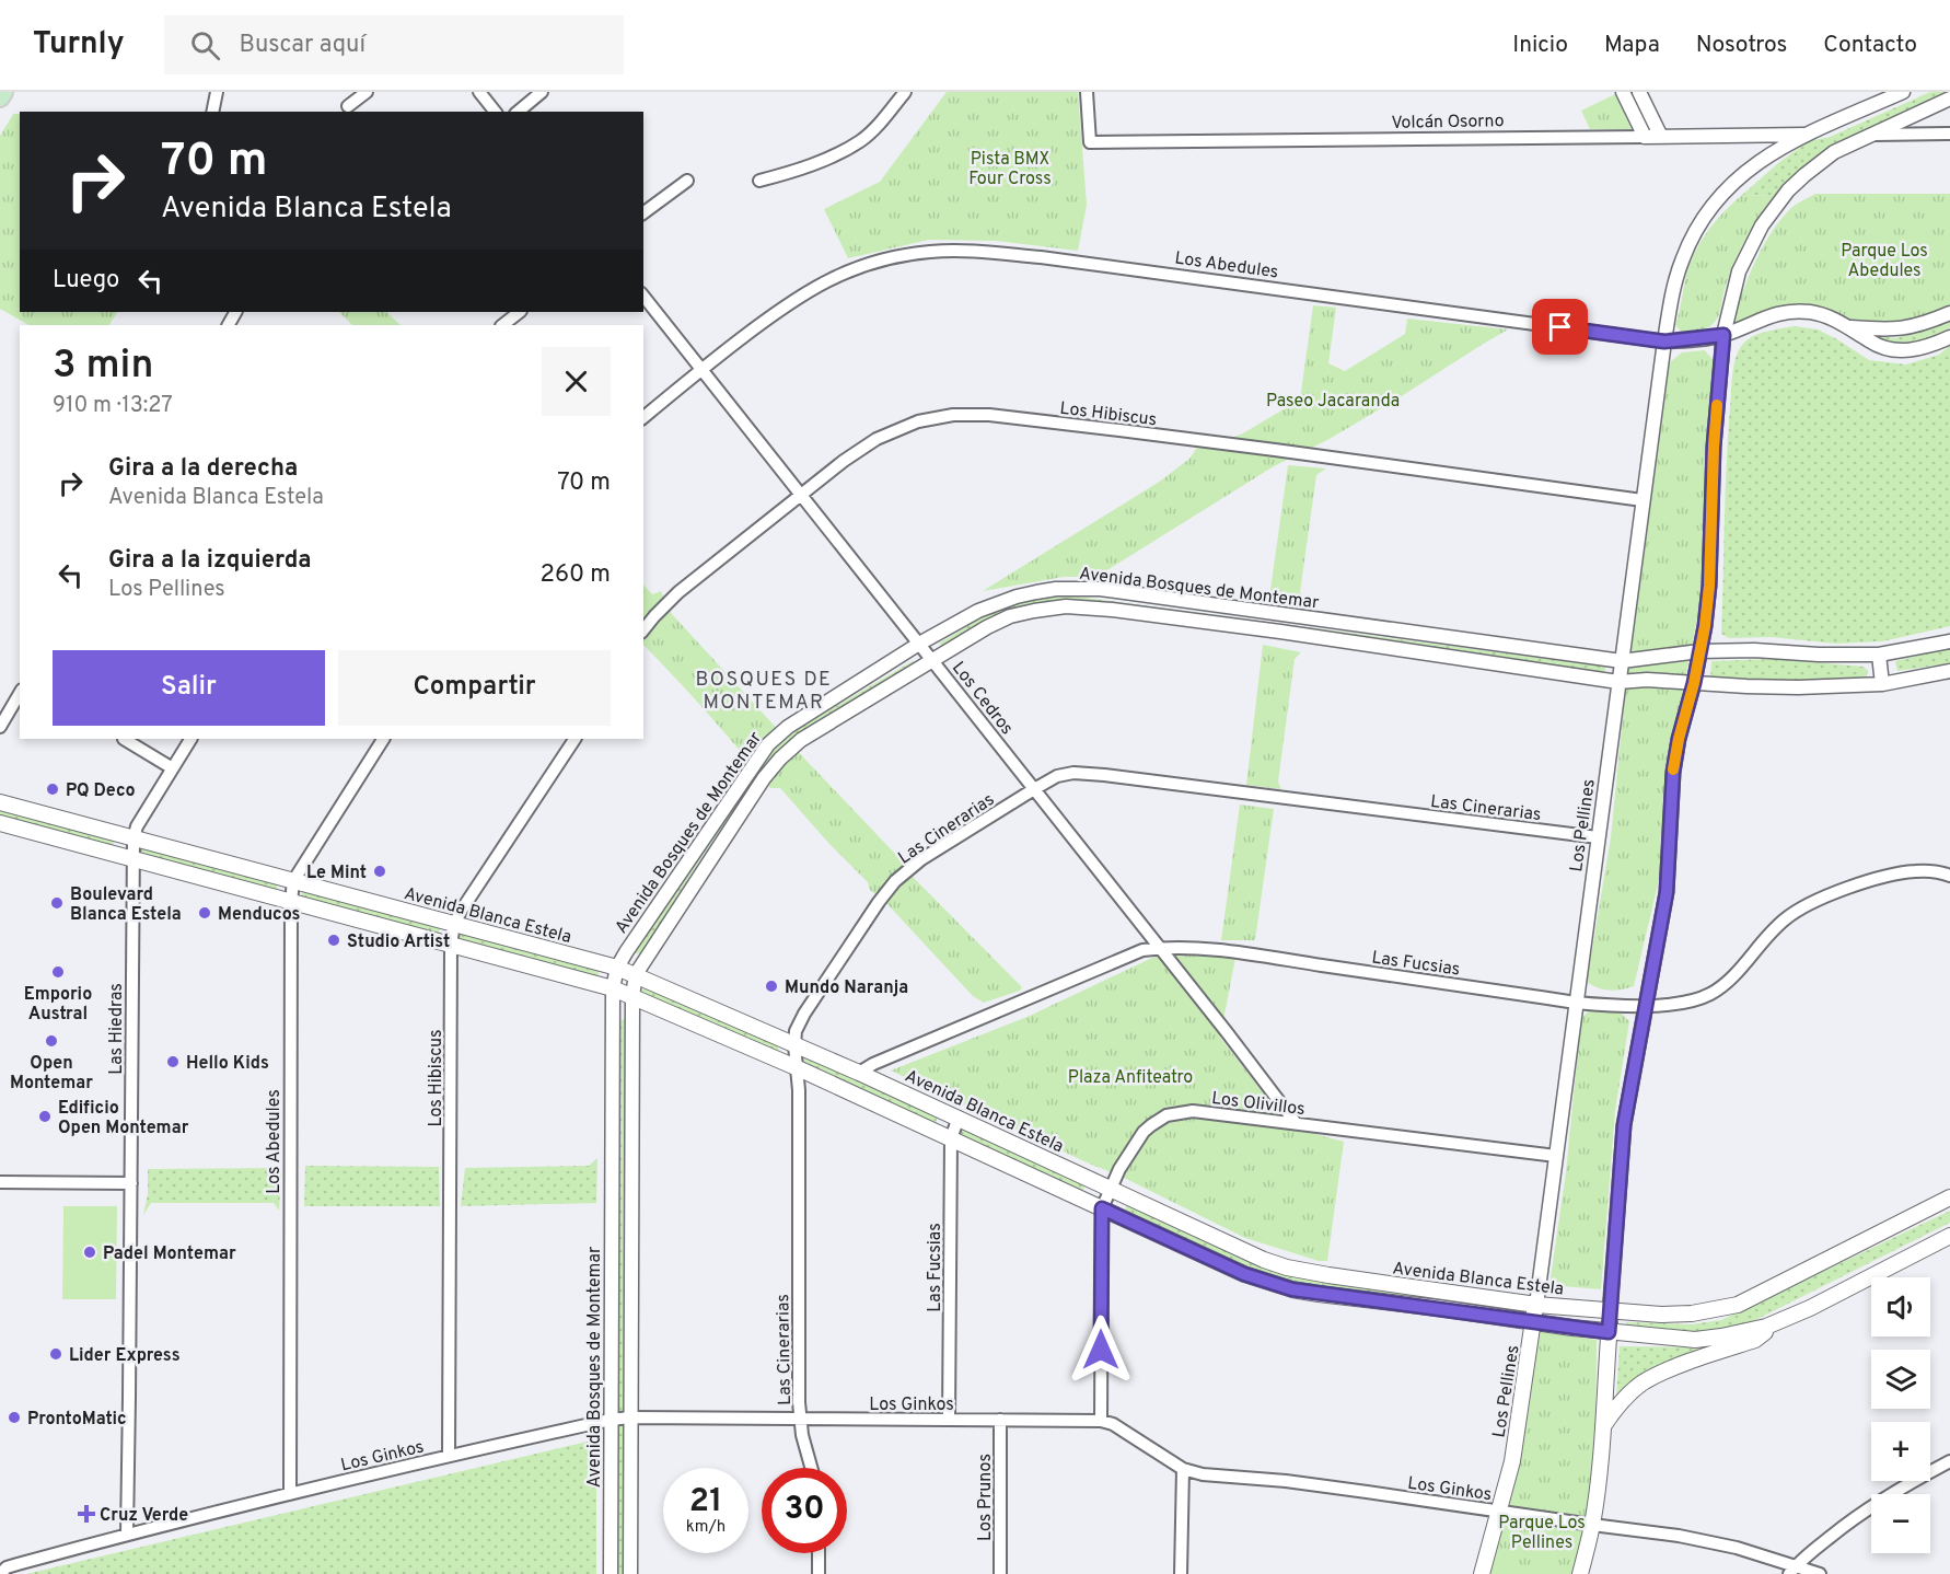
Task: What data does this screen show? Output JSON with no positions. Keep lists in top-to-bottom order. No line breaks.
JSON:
{"streets":{"main road":["Los Pellines","Avenida Blanca Estela"],"street":["Volcán Osorno","Los Abedules","Los Hibiscus","Avenida Bosques de Montemar","Los Cedros","Las Cinerarias","Las Fucsias","Las Hiedras","Los Olivillos","Los Ginkos","Los Prunos"]},"crossings":[["Volcán Osorno","Los Pellines"],["Los Abedules","Los Cedros"],["Los Abedules","Los Pellines"],["Los Abedules","Avenida Blanca Estela"],["Los Abedules","Los Ginkos"],["Los Hibiscus","Los Cedros"],["Los Hibiscus","Los Pellines"],["Los Hibiscus","Avenida Blanca Estela"],["Los Hibiscus","Los Ginkos"],["Avenida Bosques de Montemar","Los Cedros"],["Avenida Bosques de Montemar","Los Pellines"],["Avenida Bosques de Montemar","Avenida Blanca Estela"],["Avenida Bosques de Montemar","Los Ginkos"],["Los Cedros","Las Cinerarias"],["Los Cedros","Las Fucsias"],["Los Cedros","Los Olivillos"],["Las Cinerarias","Los Pellines"],["Las Cinerarias","Avenida Blanca Estela"],["Las Cinerarias","Los Ginkos"],["Los Pellines","Avenida Blanca Estela"],["Los Pellines","Las Fucsias"],["Los Pellines","Los Olivillos"],["Los Pellines","Los Ginkos"],["Avenida Blanca Estela","Las Fucsias"],["Avenida Blanca Estela","Las Hiedras"],["Avenida Blanca Estela","Los Olivillos"],["Las Fucsias","Los Ginkos"],["Las Hiedras","Los Ginkos"],["Los Olivillos","Los Ginkos"],["Los Ginkos","Los Prunos"]],"districts":["BOSQUES DE MONTEMAR"],"parks":["Pista BMX Four Cross","Parque Los Abedules","Paseo Jacaranda","Plaza Anfiteatro","Parque Los Pellines"],"places":{"other":["PQ Deco","Le Mint","Boulevard Blanca Estela","Menducos","Studio Artist","Emporio Austral","Mundo Naranja","Open Montemar","Hello Kids","Edificio Open Montemar","Padel Montemar","Lider Express","ProntoMatic"],"health":["Cruz Verde"]},"page":{"header":"Turnly","search":"Buscar aquí","nav":["Inicio","Mapa","Nosotros","Contacto"],"turn":["70 m","Avenida Blanca Estela"],"then":"Luego","heading":["3 min","910 m · 13:27"],"list":[{"name":"Gira a la derecha","note":"Avenida Blanca Estela","value":"70 m"},{"name":"Gira a la izquierda","note":"Los Pellines","value":"260 m"}],"buttons":["Salir","Compartir"],"map_buttons":["+","−"],"speed":"21 km/h","limit":"30"}}
